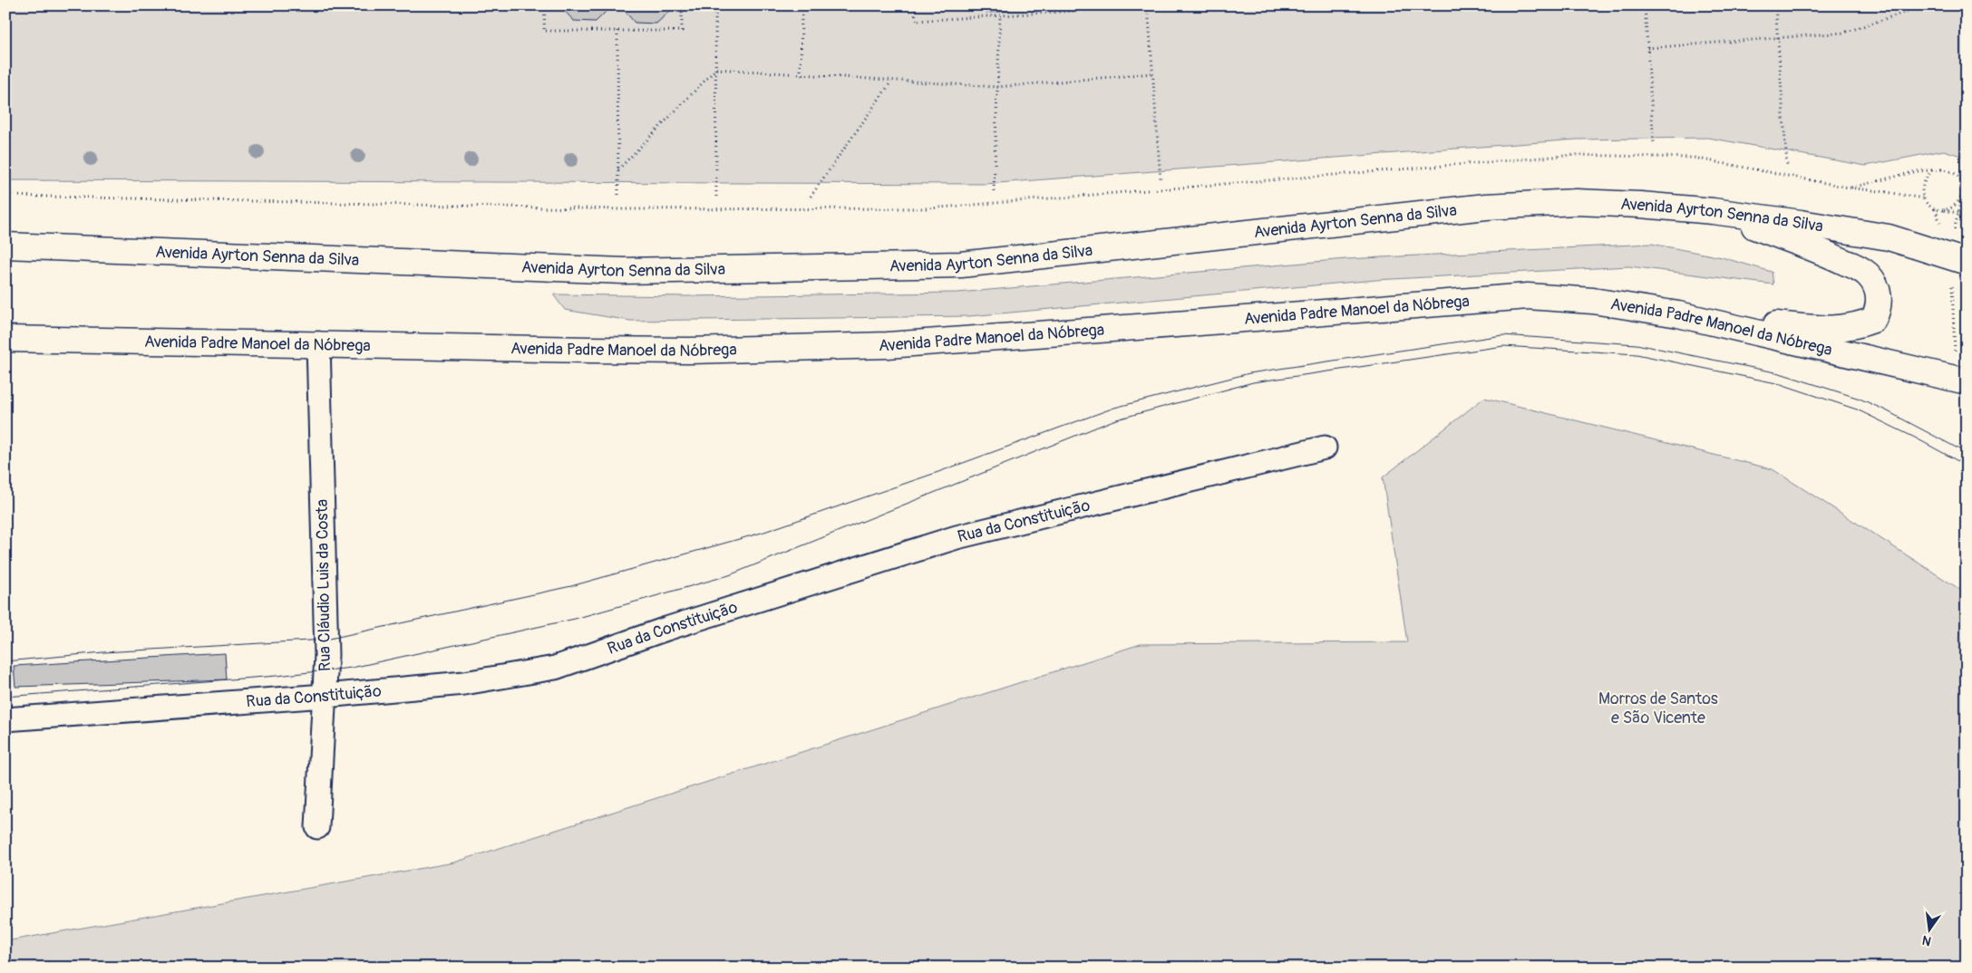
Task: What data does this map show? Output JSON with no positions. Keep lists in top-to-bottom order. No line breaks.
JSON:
{"streets":{"main road":["Avenida Ayrton Senna da Silva","Avenida Padre Manoel da Nóbrega"],"street":["Rua da Constituição","Rua Cláudio Luis da Costa"]},"crossings":[["Avenida Padre Manoel da Nóbrega","Rua Cláudio Luis da Costa"],["Rua da Constituição","Rua Cláudio Luis da Costa"]],"parks":["Morros de Santos e São Vicente"],"north":"bottom"}
